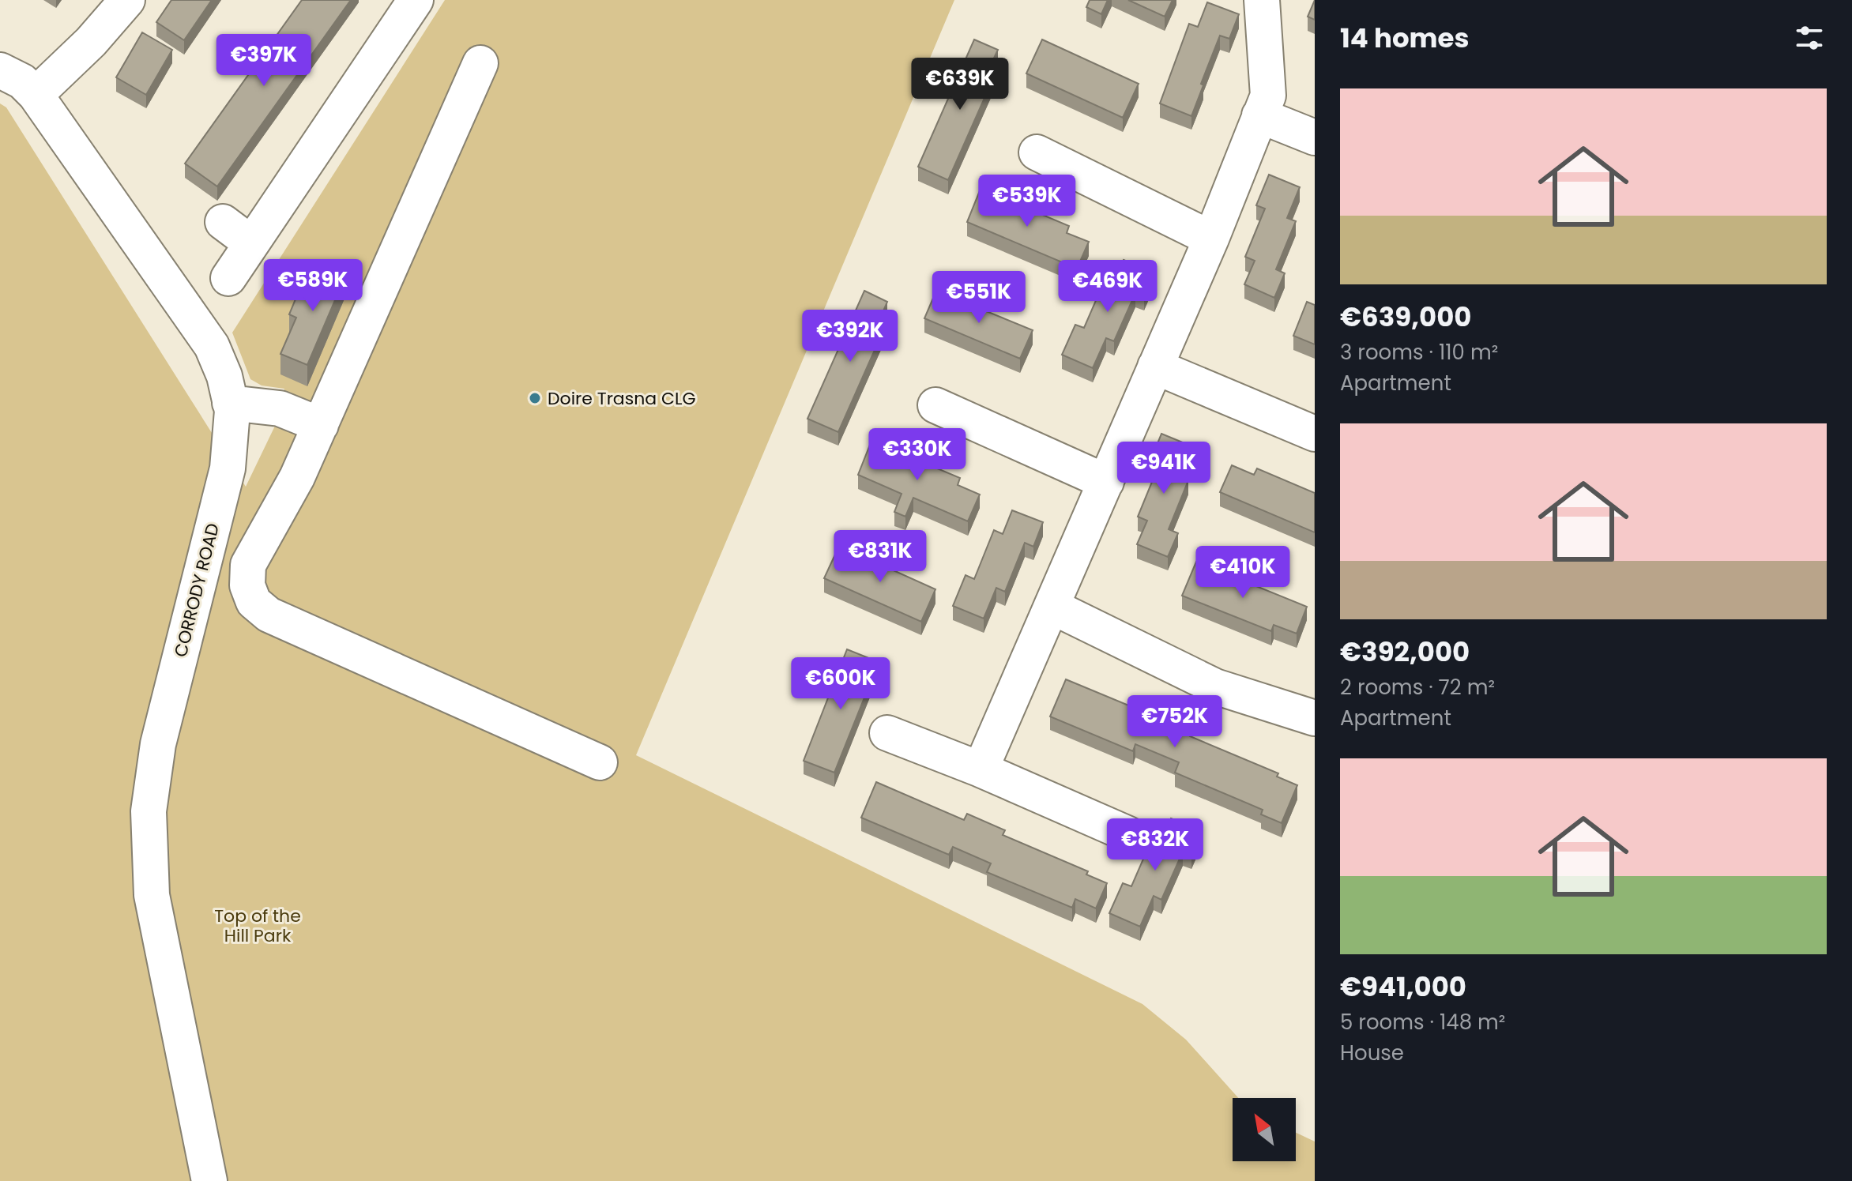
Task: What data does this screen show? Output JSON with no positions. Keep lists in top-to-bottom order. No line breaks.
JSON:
{"streets":{"street":["CORRODY ROAD"]},"parks":["Top of the Hill Park"],"places":["Doire Trasna CLG"],"north":"top left","page":{"heading":"14 homes","price":["€397K","€639K","€539K","€589K","€469K","€551K","€392K","€330K","€941K","€831K","€410K","€600K","€752K","€832K"],"list":[{"name":"€639,000","note":"3 rooms · 110 m² · Apartment"},{"name":"€392,000","note":"2 rooms · 72 m² · Apartment"},{"name":"€941,000","note":"5 rooms · 148 m² · House"}]}}
